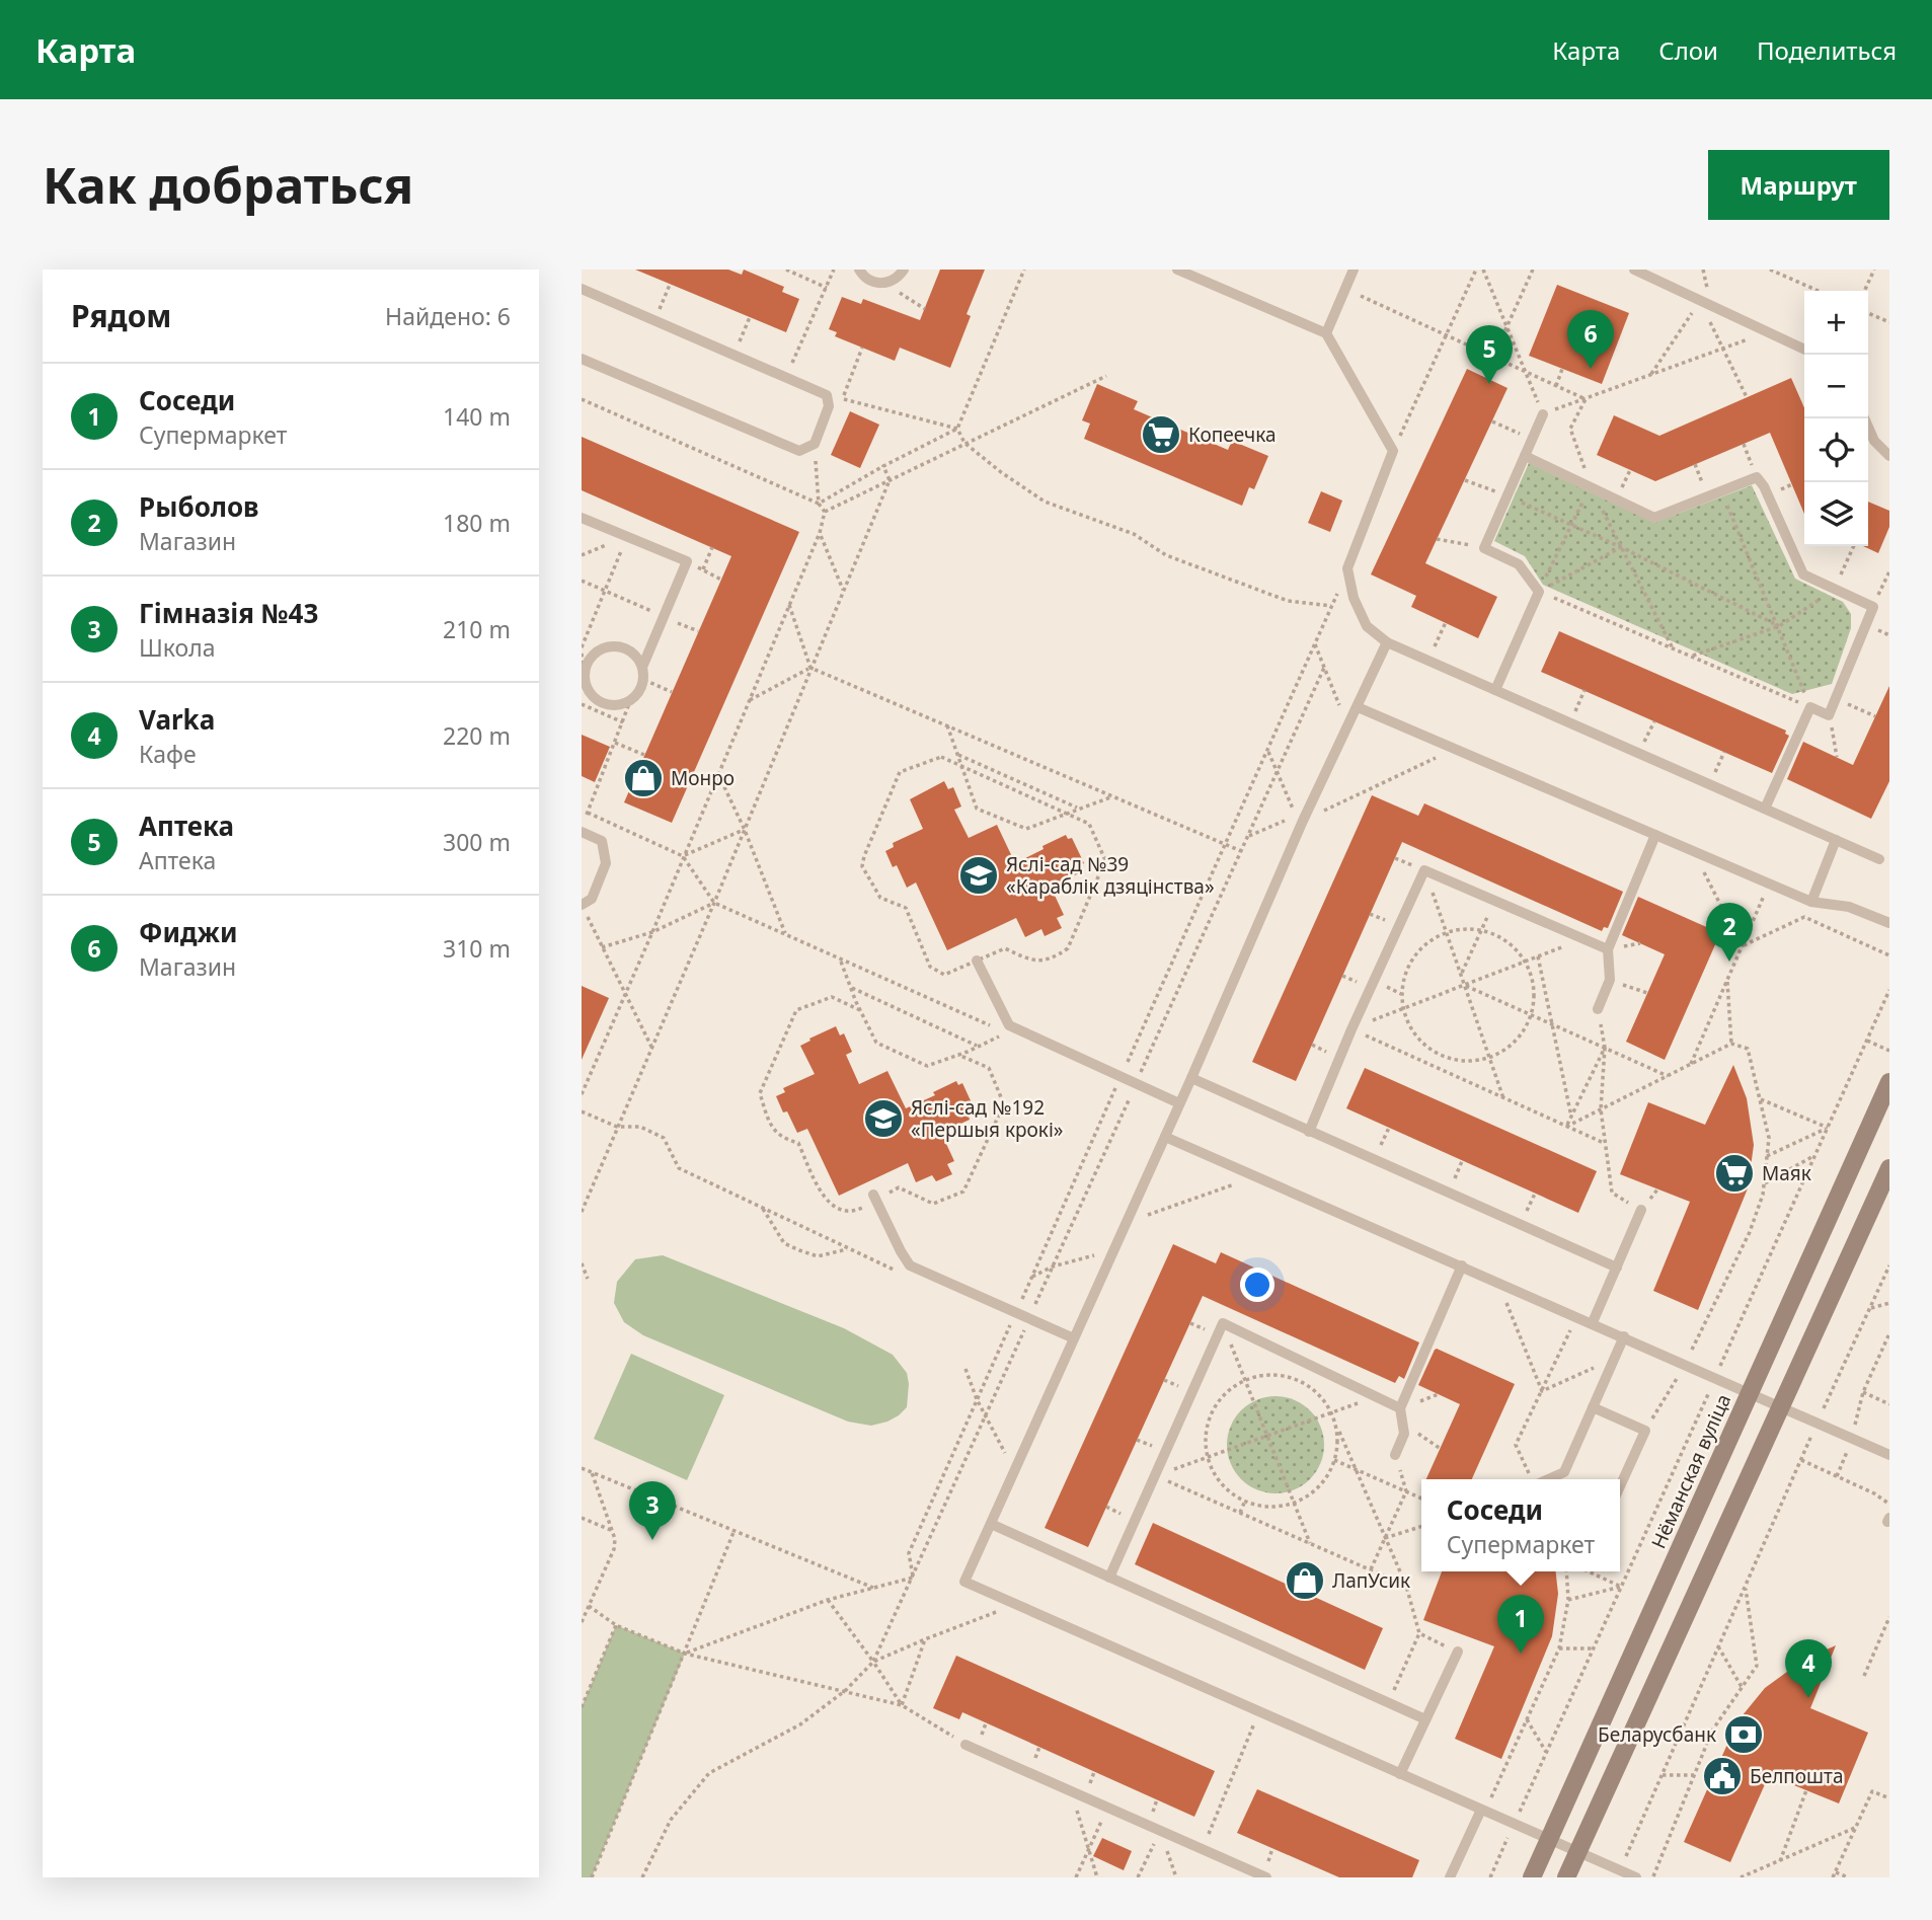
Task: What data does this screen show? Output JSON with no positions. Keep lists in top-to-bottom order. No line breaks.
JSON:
{"streets":{"main road":["Нёманская вуліца"]},"places":{"supermarket":["Копеечка","Маяк"],"shop":["Монро","ЛапУсик"],"school or university":["Яслі-сад №39 «Караблік дзяцінства»","Яслі-сад №192 «Першыя крокі»"],"bank":["Беларусбанк"],"public building":["Белпошта"]},"page":{"header":"Карта","nav":["Карта","Слои","Поделиться"],"buttons":"Маршрут","title":"Как добраться","heading":["Рядом","Найдено: 6"],"map_buttons":["+","−"],"pins":["6","5","2","3","1","4"],"list":[{"mark":"1","name":"Соседи","note":"Супермаркет","value":"140 m"},{"mark":"2","name":"Рыболов","note":"Магазин","value":"180 m"},{"mark":"3","name":"Гімназія №43","note":"Школа","value":"210 m"},{"mark":"4","name":"Varka","note":"Кафе","value":"220 m"},{"mark":"5","name":"Аптека","note":"Аптека","value":"300 m"},{"mark":"6","name":"Фиджи","note":"Магазин","value":"310 m"}],"popup":["Соседи","Супермаркет"]}}
